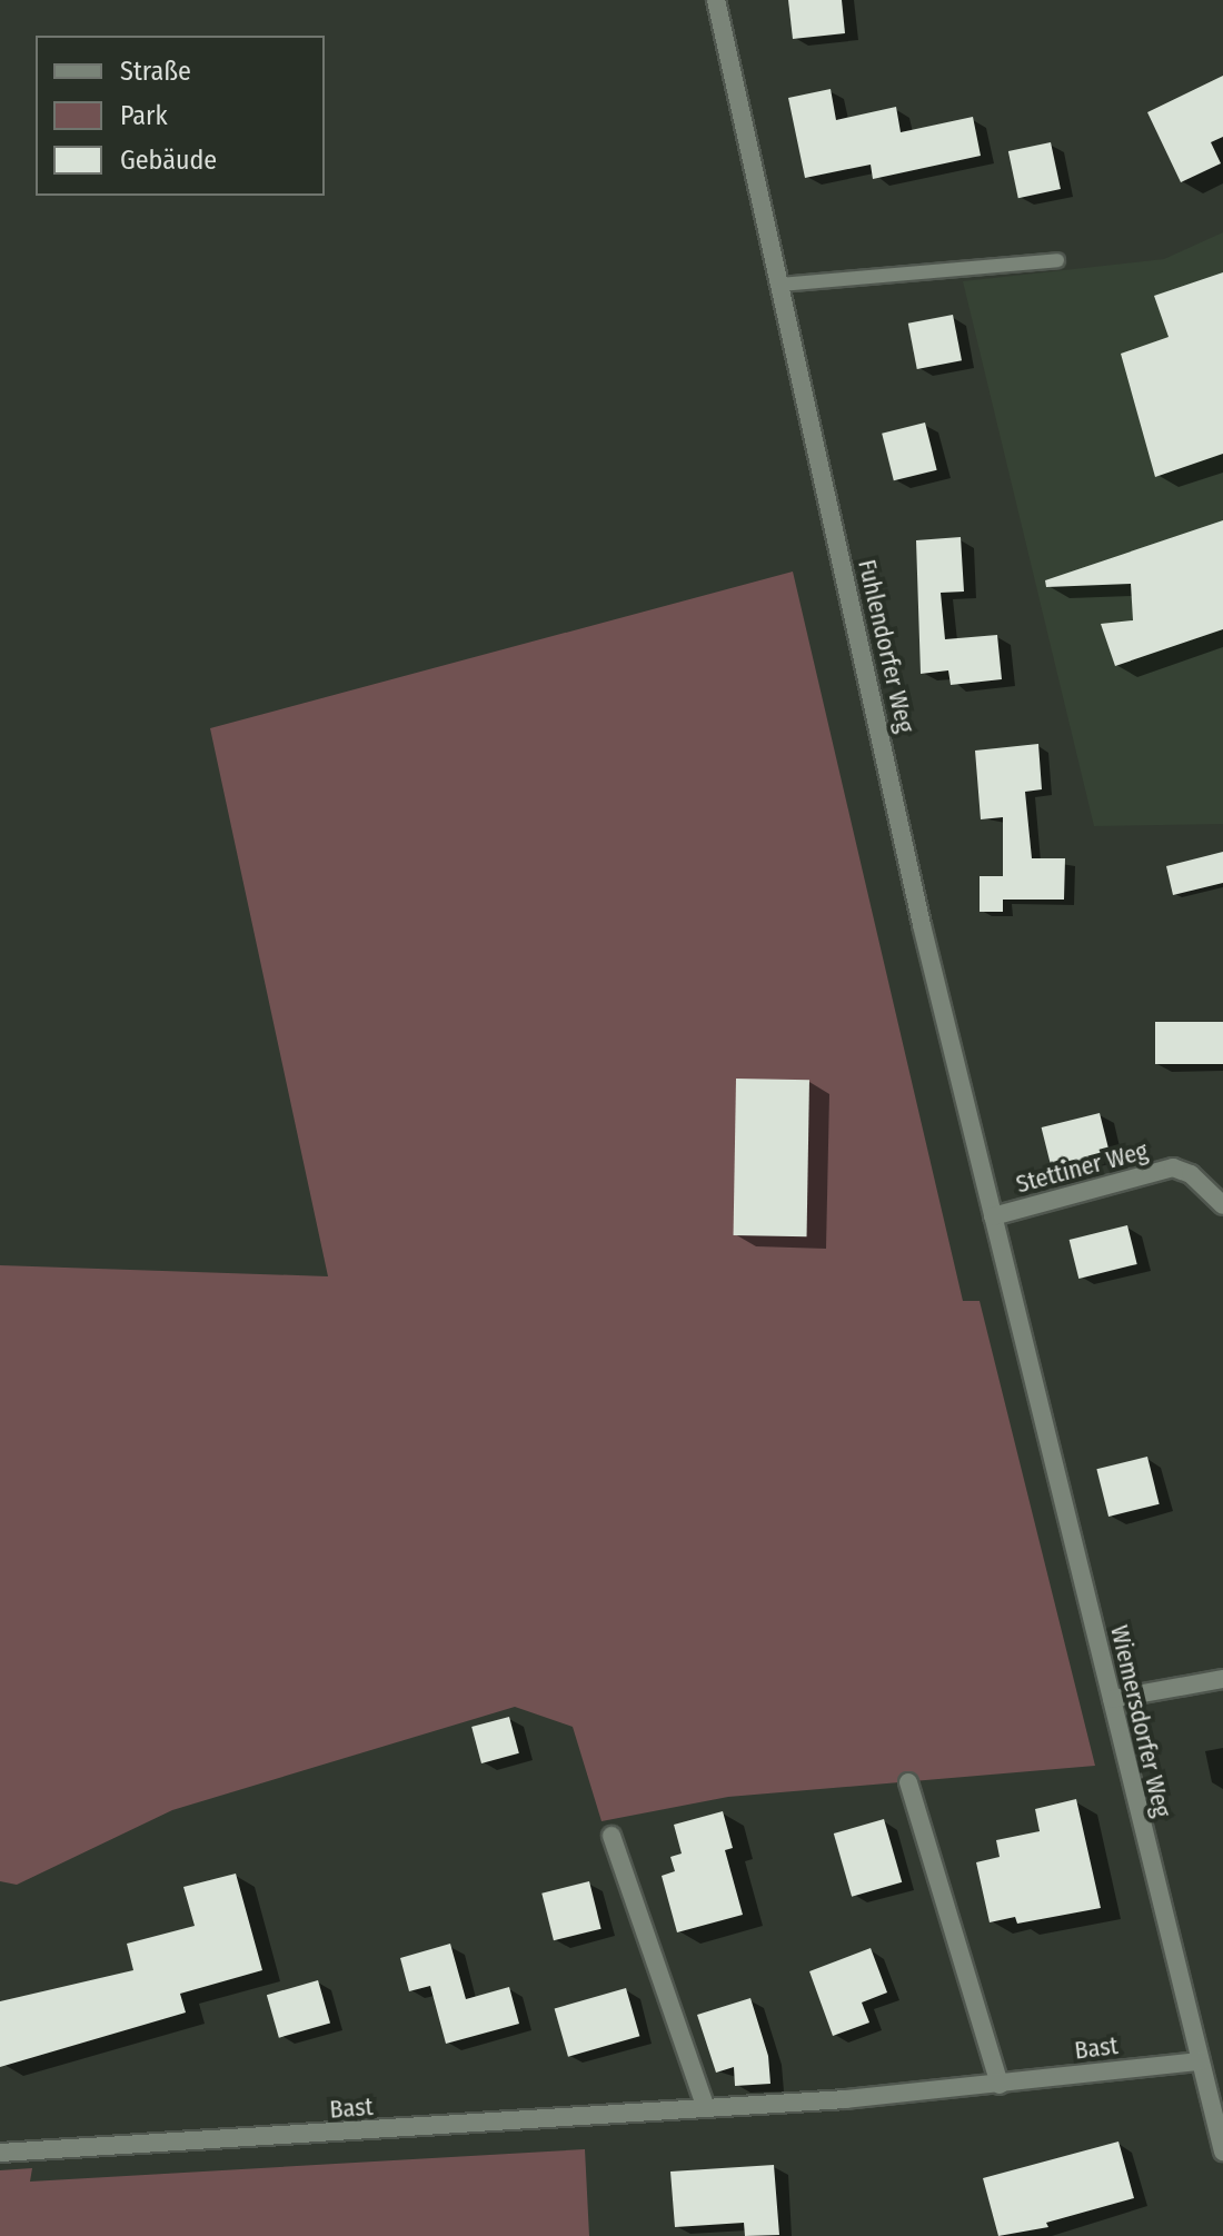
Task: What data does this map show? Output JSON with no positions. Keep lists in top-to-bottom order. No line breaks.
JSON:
{"streets":{"street":["Fuhlendorfer Weg","Stettiner Weg","Wiemersdorfer Weg","Bast"]},"crossings":[["Fuhlendorfer Weg","Stettiner Weg"],["Fuhlendorfer Weg","Wiemersdorfer Weg"],["Wiemersdorfer Weg","Bast"]],"legend":["Straße","Park","Gebäude"]}
